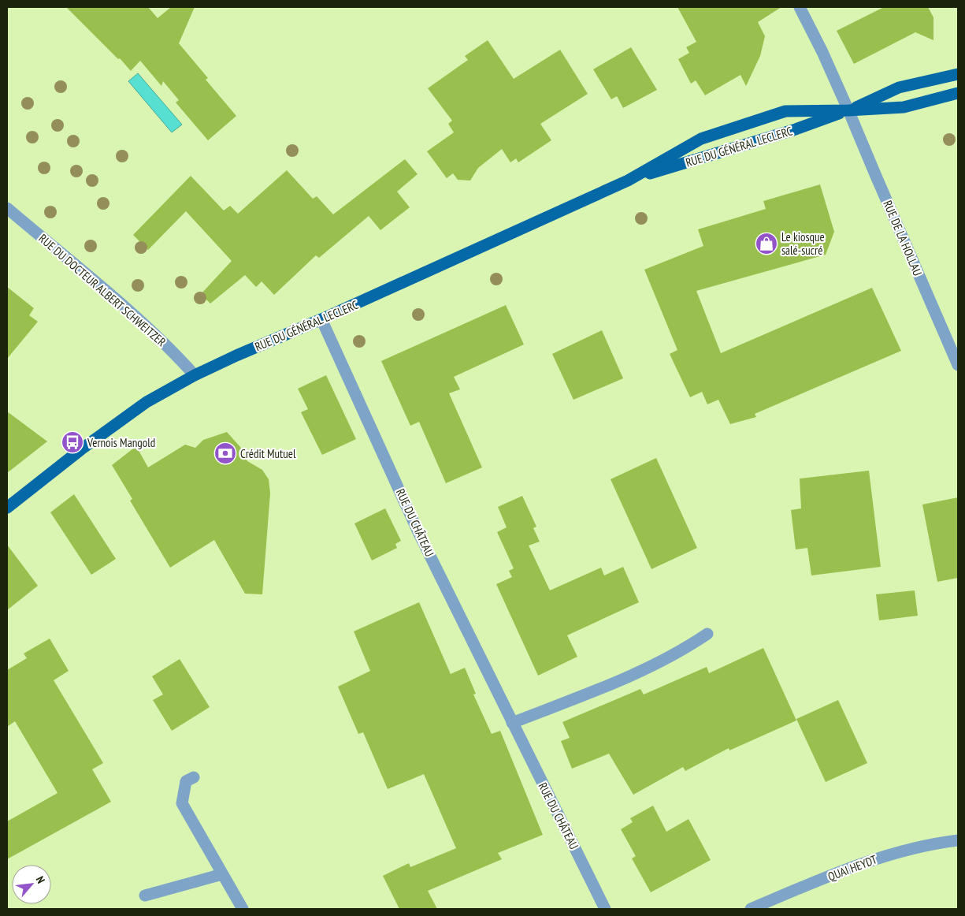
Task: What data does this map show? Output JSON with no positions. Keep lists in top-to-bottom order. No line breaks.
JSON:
{"streets":{"main road":["RUE DU GÉNÉRAL LECLERC"],"street":["RUE DE LA HOLLAU","RUE DU DOCTEUR ALBERT SCHWEITZER","RUE DU CHÂTEAU","QUAI HEYDT"]},"crossings":[["RUE DU GÉNÉRAL LECLERC","RUE DE LA HOLLAU"],["RUE DU GÉNÉRAL LECLERC","RUE DU DOCTEUR ALBERT SCHWEITZER"],["RUE DU GÉNÉRAL LECLERC","RUE DU CHÂTEAU"]],"places":{"shop":["Le kiosque salé-sucré"],"bus stop":["Vernois Mangold"],"bank":["Crédit Mutuel"]},"north":"top right"}
